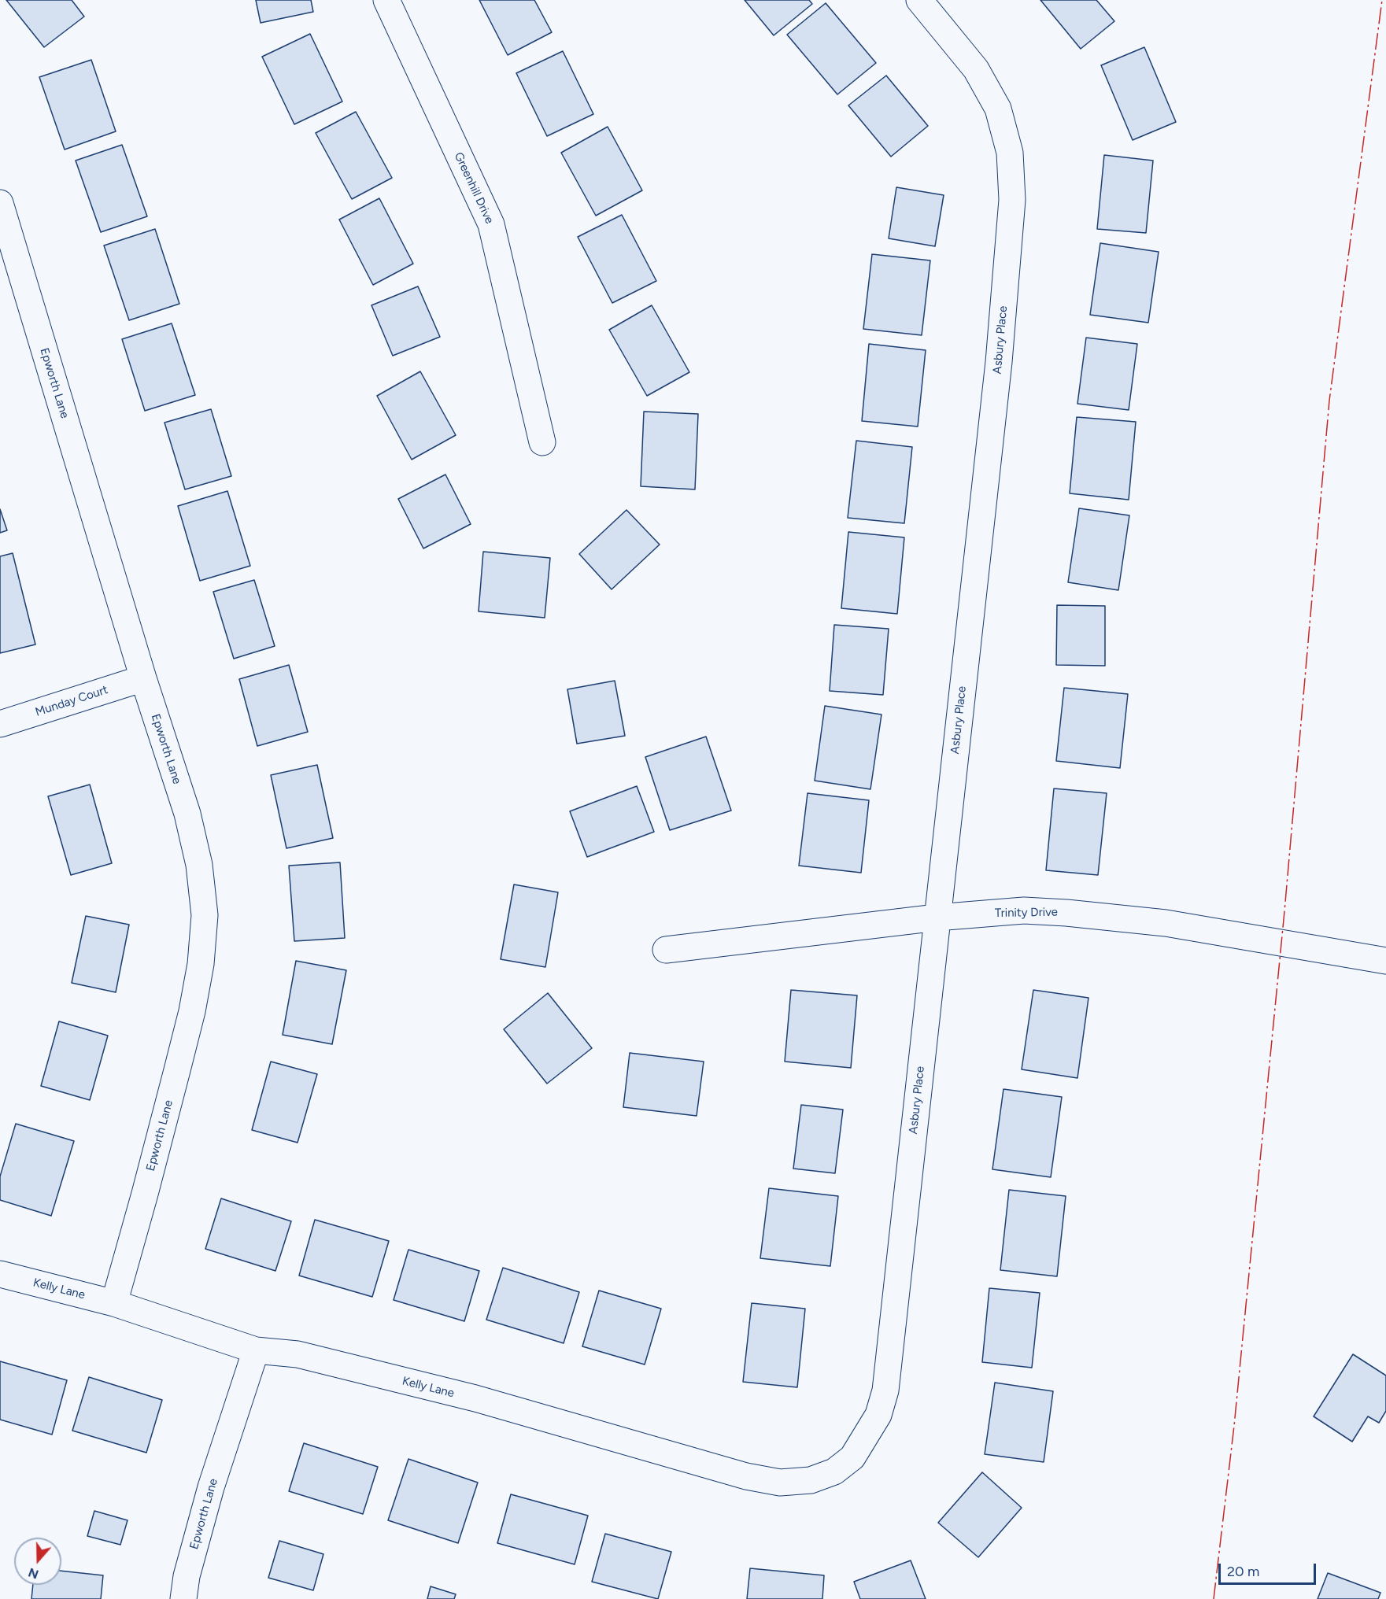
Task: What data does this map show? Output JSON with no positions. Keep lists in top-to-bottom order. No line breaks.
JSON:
{"streets":{"street":["Greenhill Drive","Asbury Place","Epworth Lane","Munday Court","Trinity Drive","Kelly Lane"]},"crossings":[["Asbury Place","Trinity Drive"],["Asbury Place","Kelly Lane"],["Epworth Lane","Munday Court"],["Epworth Lane","Kelly Lane"]],"scale_bar":"20 m","north":"bottom"}
